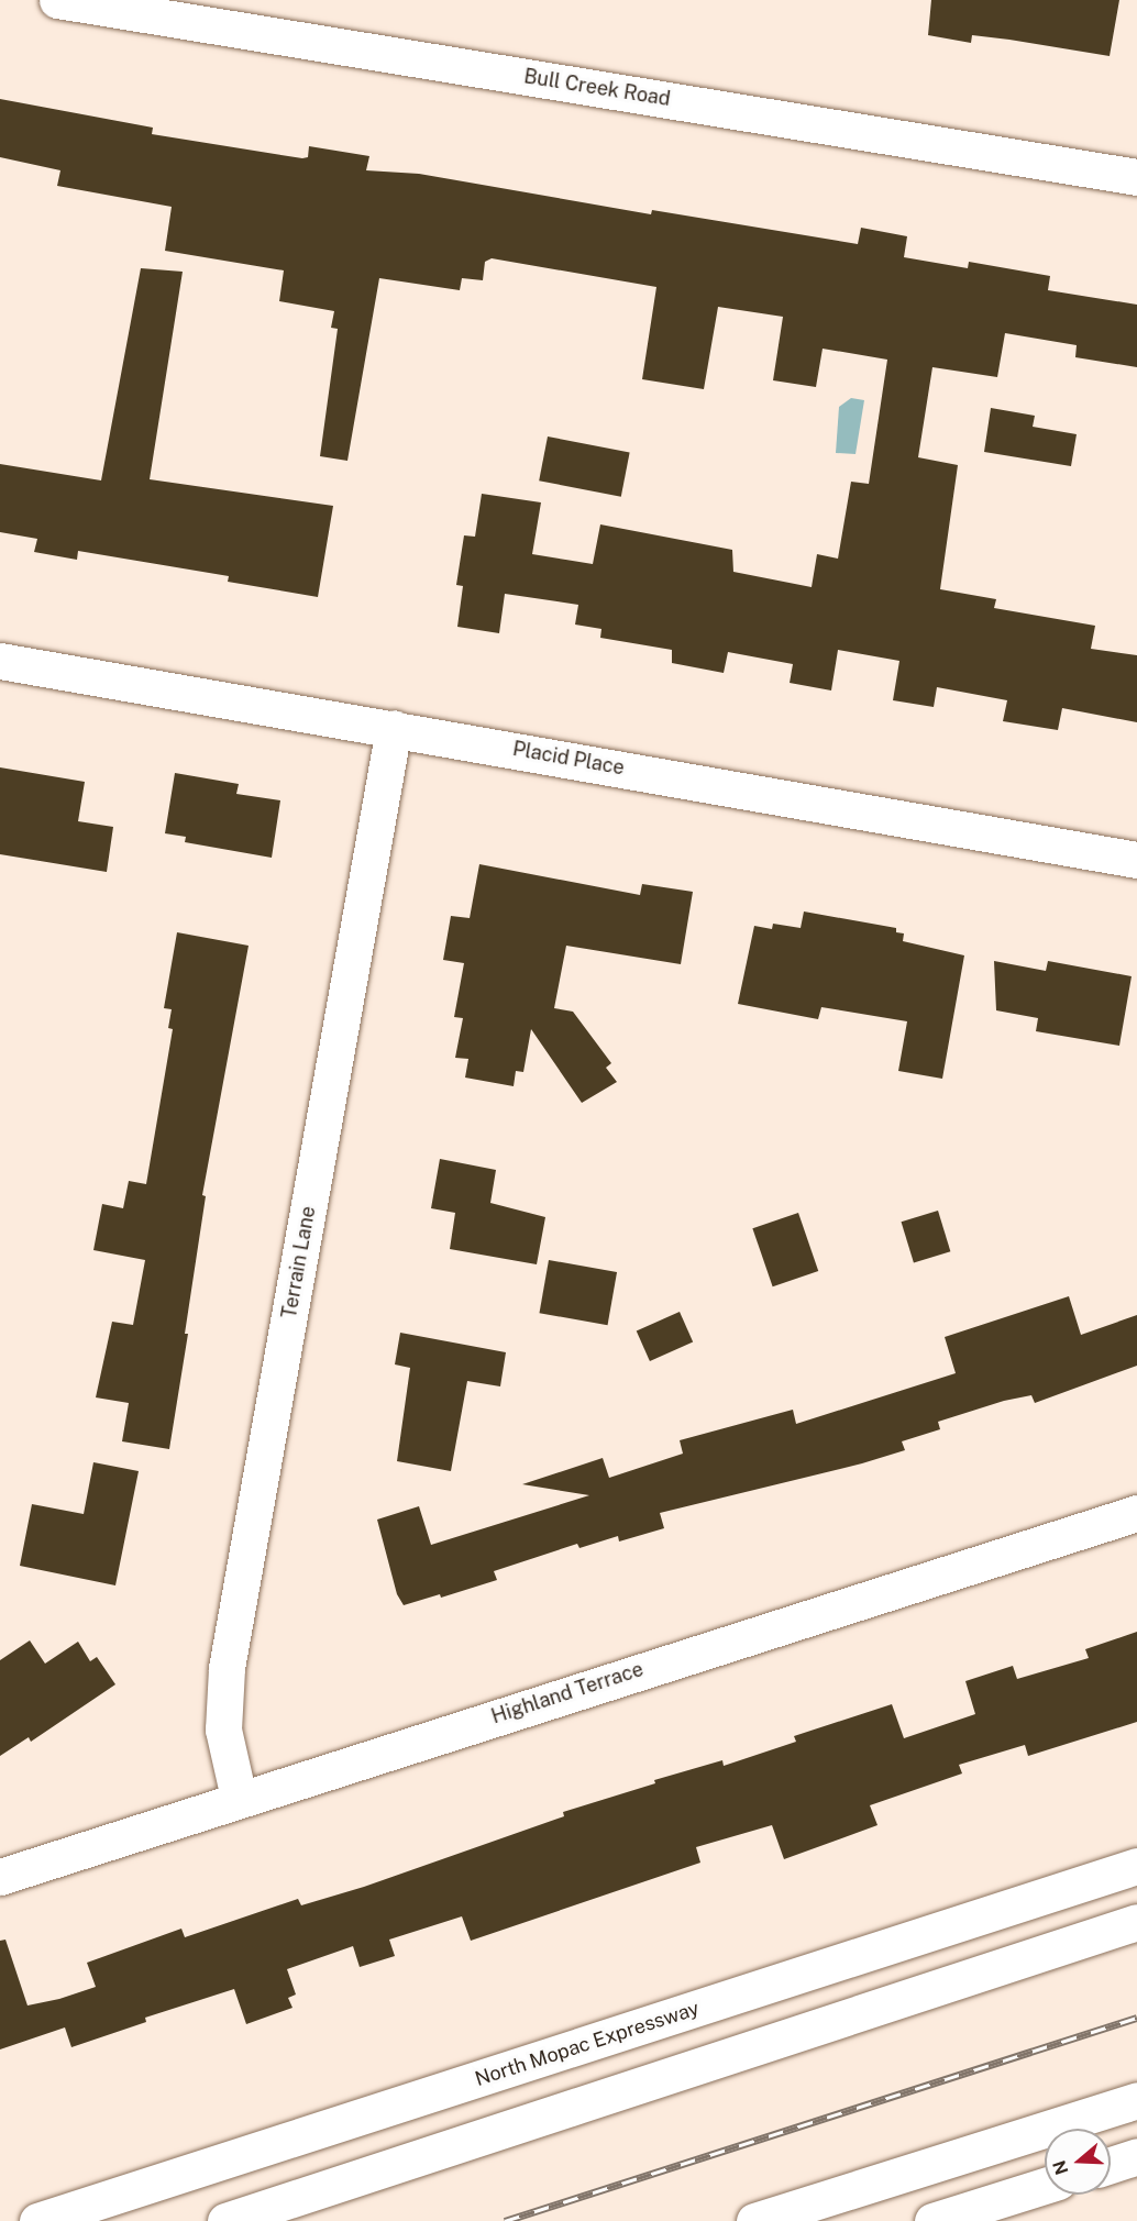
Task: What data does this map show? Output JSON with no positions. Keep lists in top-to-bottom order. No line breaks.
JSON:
{"streets":{"main road":["Bull Creek Road","Placid Place","Terrain Lane","Highland Terrace","North Mopac Expressway"]},"crossings":[["Placid Place","Terrain Lane"],["Terrain Lane","Highland Terrace"]],"north":"left"}
